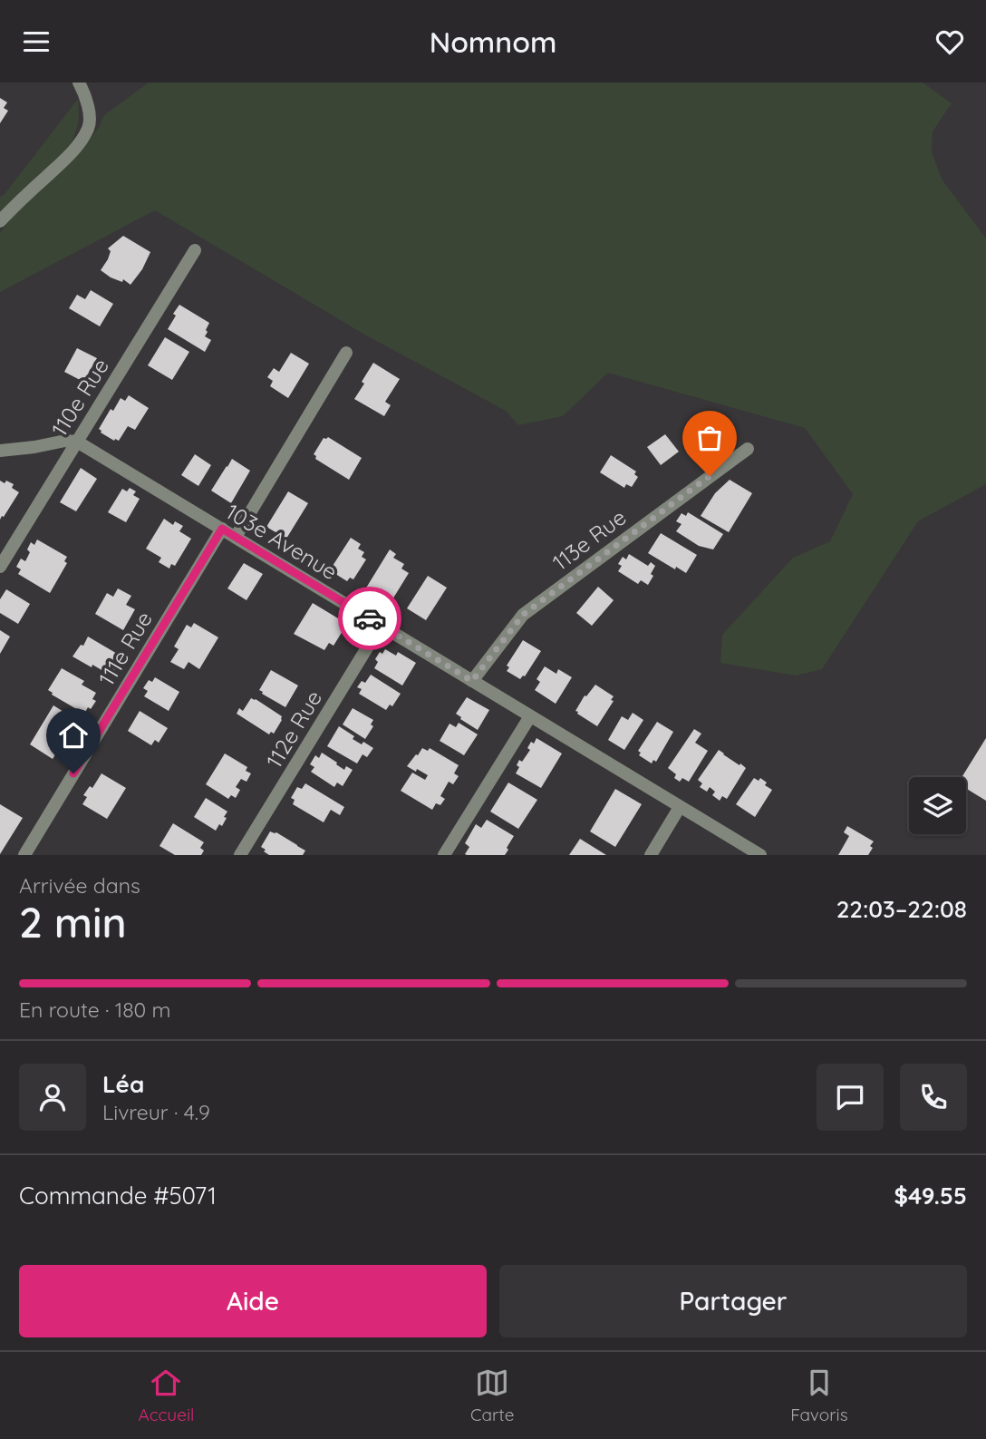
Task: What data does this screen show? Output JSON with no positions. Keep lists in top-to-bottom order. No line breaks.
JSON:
{"streets":{"street":["110e Rue","113e Rue","103e Avenue","111e Rue","112e Rue"]},"crossings":[["110e Rue","103e Avenue"],["113e Rue","103e Avenue"],["103e Avenue","111e Rue"],["103e Avenue","112e Rue"]],"page":{"header":"Nomnom","heading":["2 min","Arrivée dans","22:03–22:08"],"panel":["Léa","Livreur · 4.9","Commande #5071","$49.55"],"bar":"En route · 180 m","buttons":["Aide","Partager"],"tabs":["Accueil","Carte","Favoris"]}}
